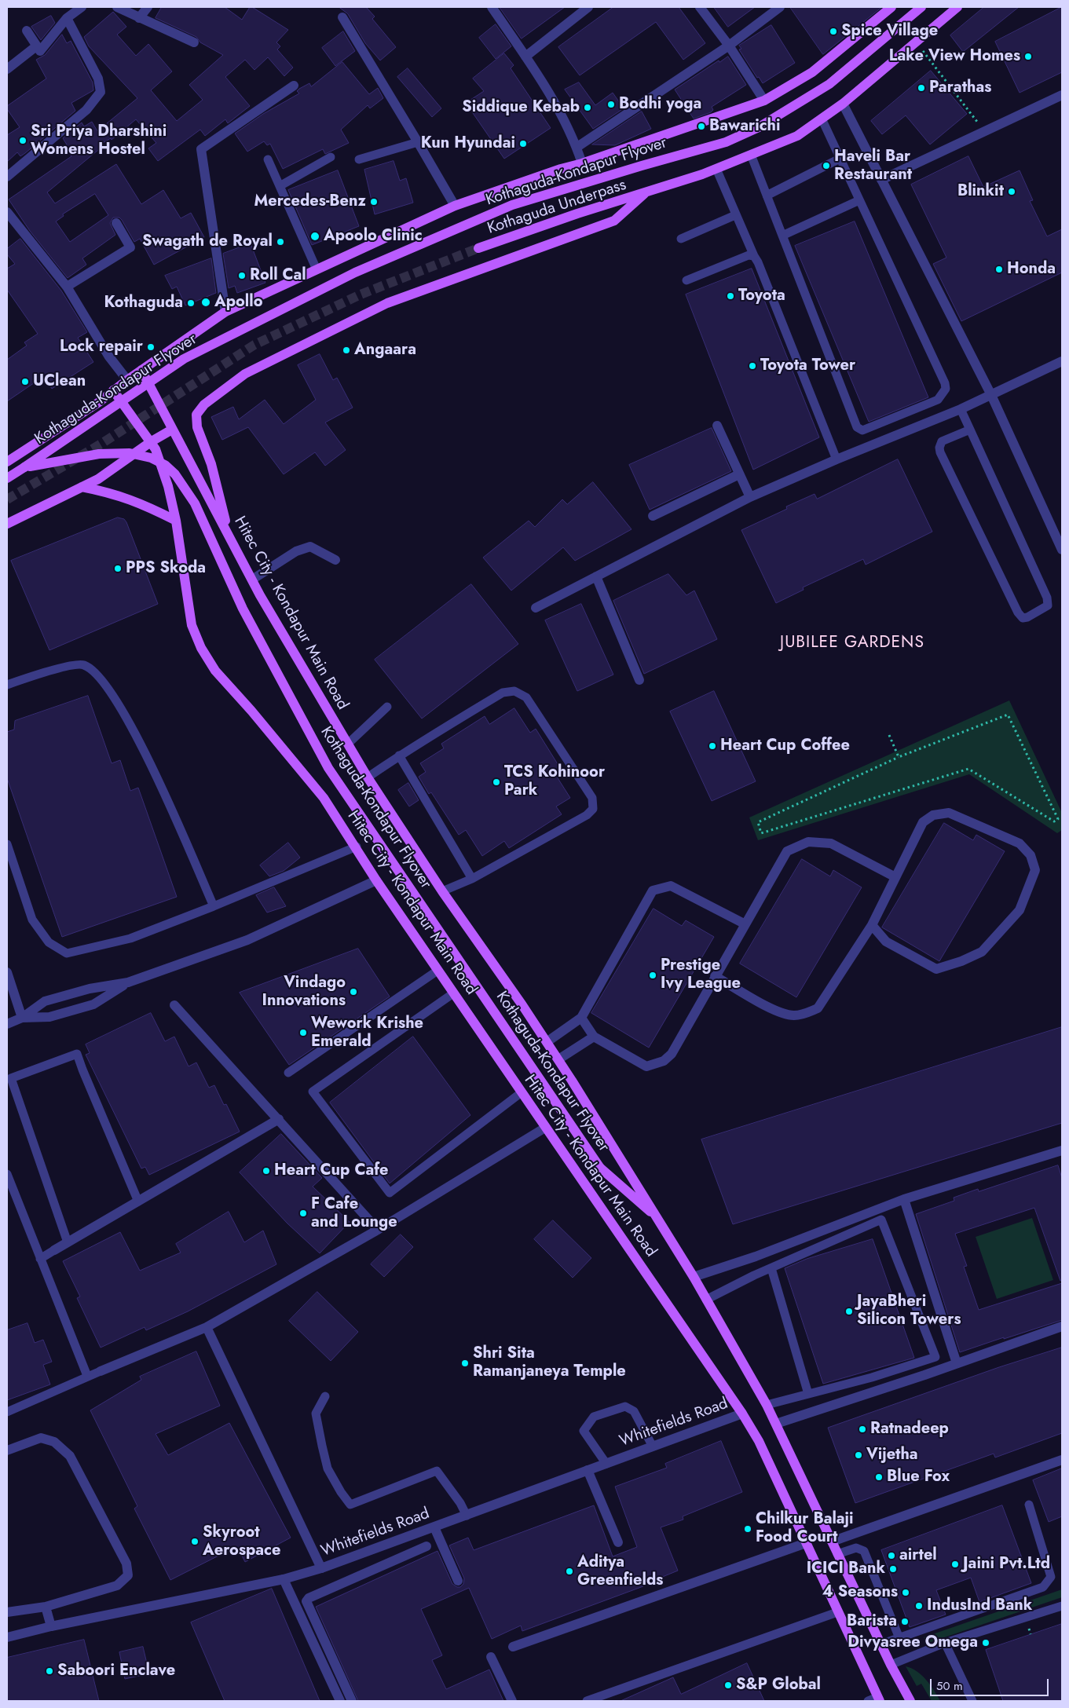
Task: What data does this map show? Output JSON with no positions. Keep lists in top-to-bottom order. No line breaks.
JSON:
{"streets":{"main road":["Kothaguda-Kondapur Flyover","Kothaguda Underpass","Hitec City - Kondapur Main Road"],"street":["Whitefields Road"]},"crossings":[["Kothaguda-Kondapur Flyover","Hitec City - Kondapur Main Road"],["Hitec City - Kondapur Main Road","Whitefields Road"]],"districts":["JUBILEE GARDENS"],"places":["Spice Village","Lake View Homes","Parathas","Bodhi yoga","Siddique Kebab","Bawarichi","Sri Priya Dharshini Womens Hostel","Kun Hyundai","Haveli Bar Restaurant","Blinkit","Mercedes-Benz","Apoolo Clinic","Swagath de Royal","Honda","Roll Cal","Toyota","Apollo","Kothaguda","Lock repair","Angaara","Toyota Tower","UClean","PPS Skoda","Heart Cup Coffee","TCS Kohinoor Park","Prestige Ivy League","Vindago Innovations","Wework Krishe Emerald","Heart Cup Cafe","F Cafe and Lounge","JayaBheri Silicon Towers","Shri Sita Ramanjaneya Temple","Ratnadeep","Vijetha","Blue Fox","Chilkur Balaji Food Court","Skyroot Aerospace","airtel","Jaini Pvt.Ltd","ICICI Bank","Aditya Greenfields","4 Seasons","IndusInd Bank","Barista","Divyasree Omega","Saboori Enclave","S&P Global"],"scale_bar":"50 m"}
